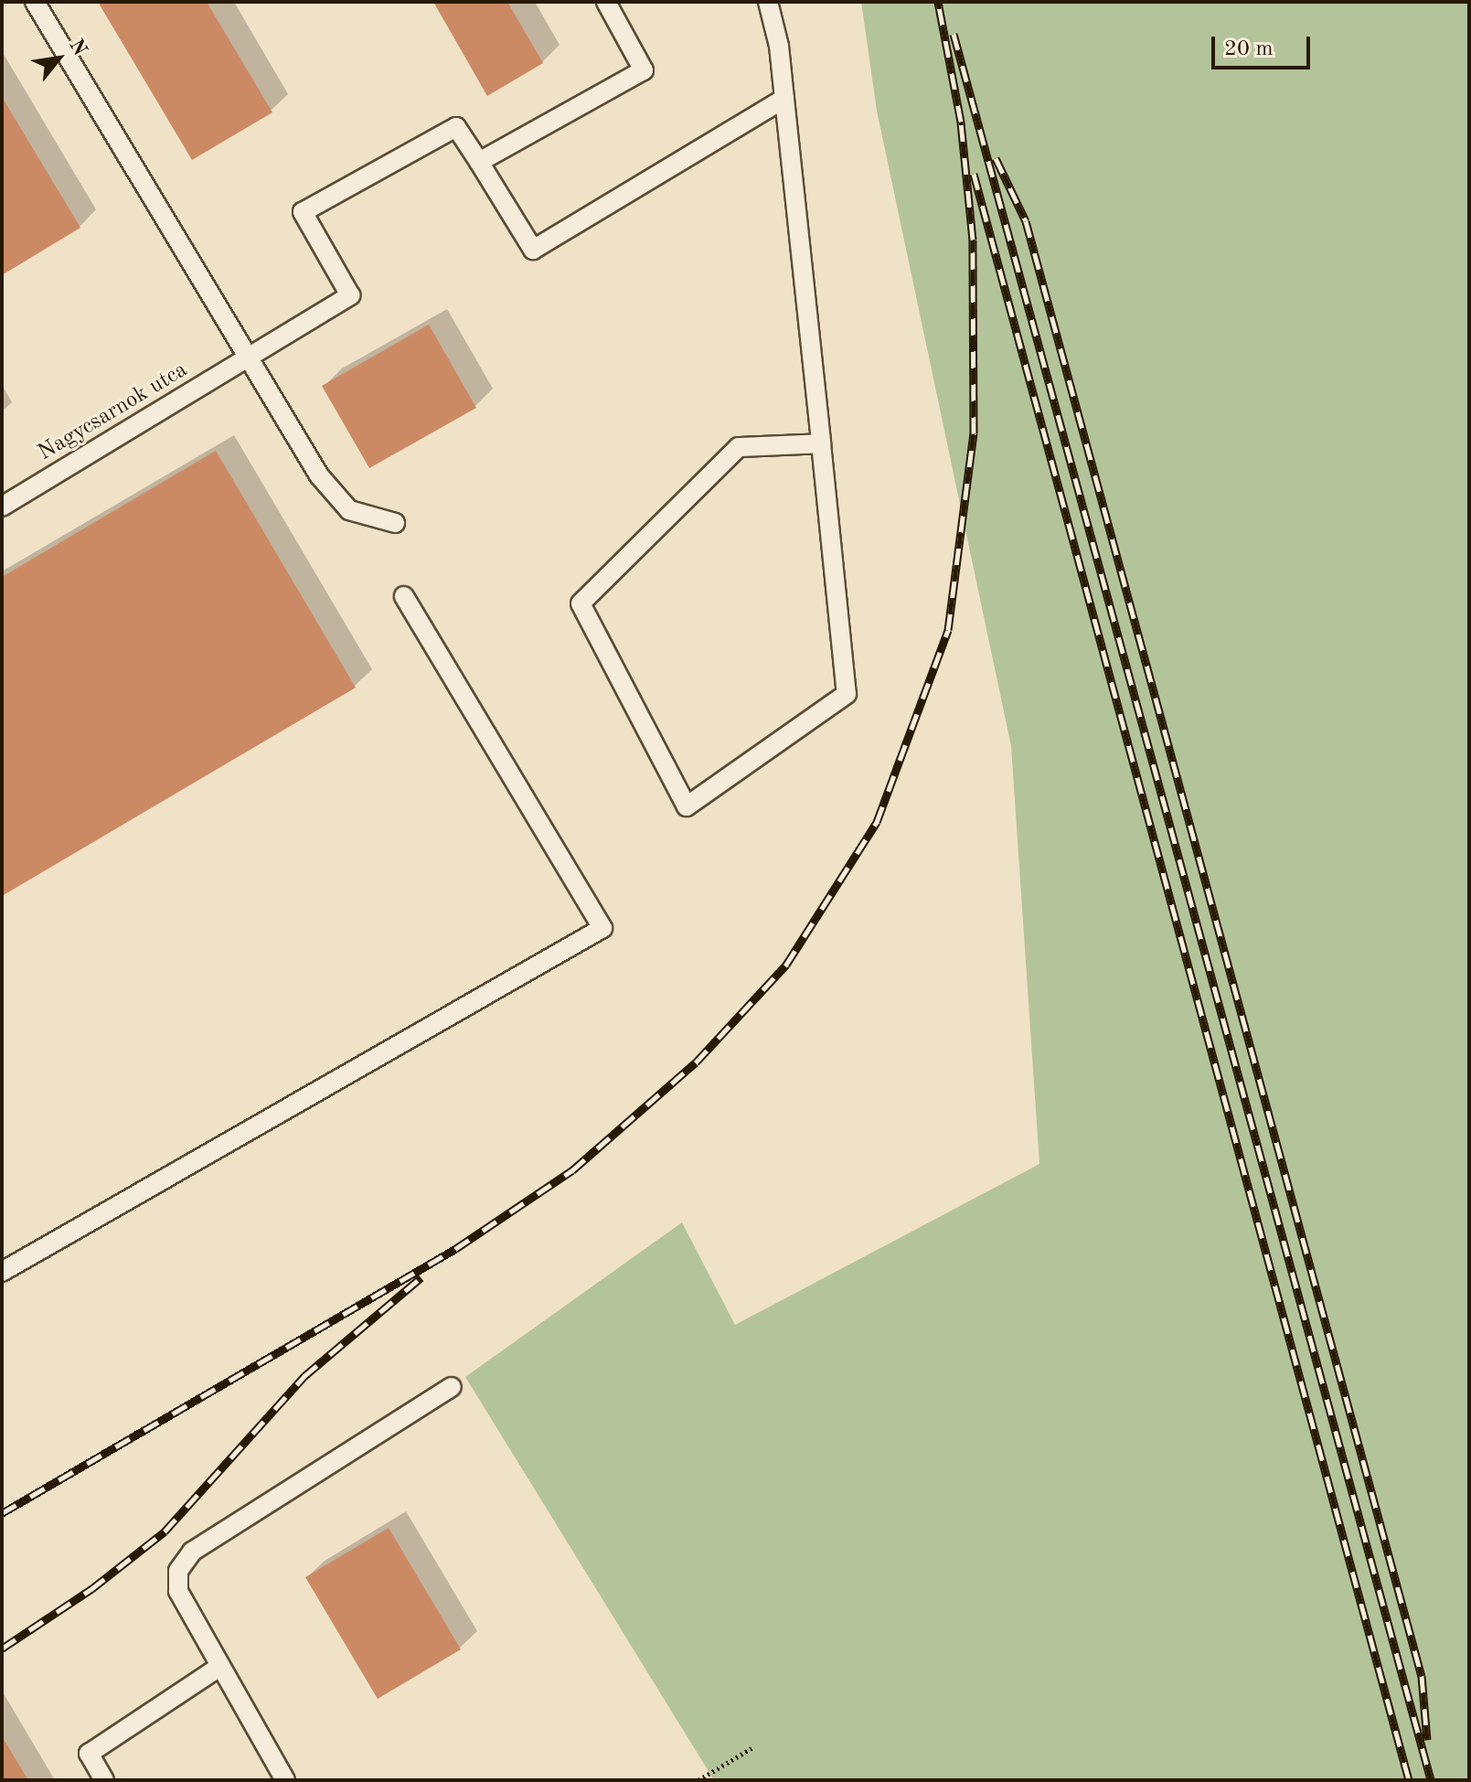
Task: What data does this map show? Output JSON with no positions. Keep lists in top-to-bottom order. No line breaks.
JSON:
{"streets":{"lane":["Nagycsarnok utca"]},"scale_bar":"20 m","north":"top right"}
